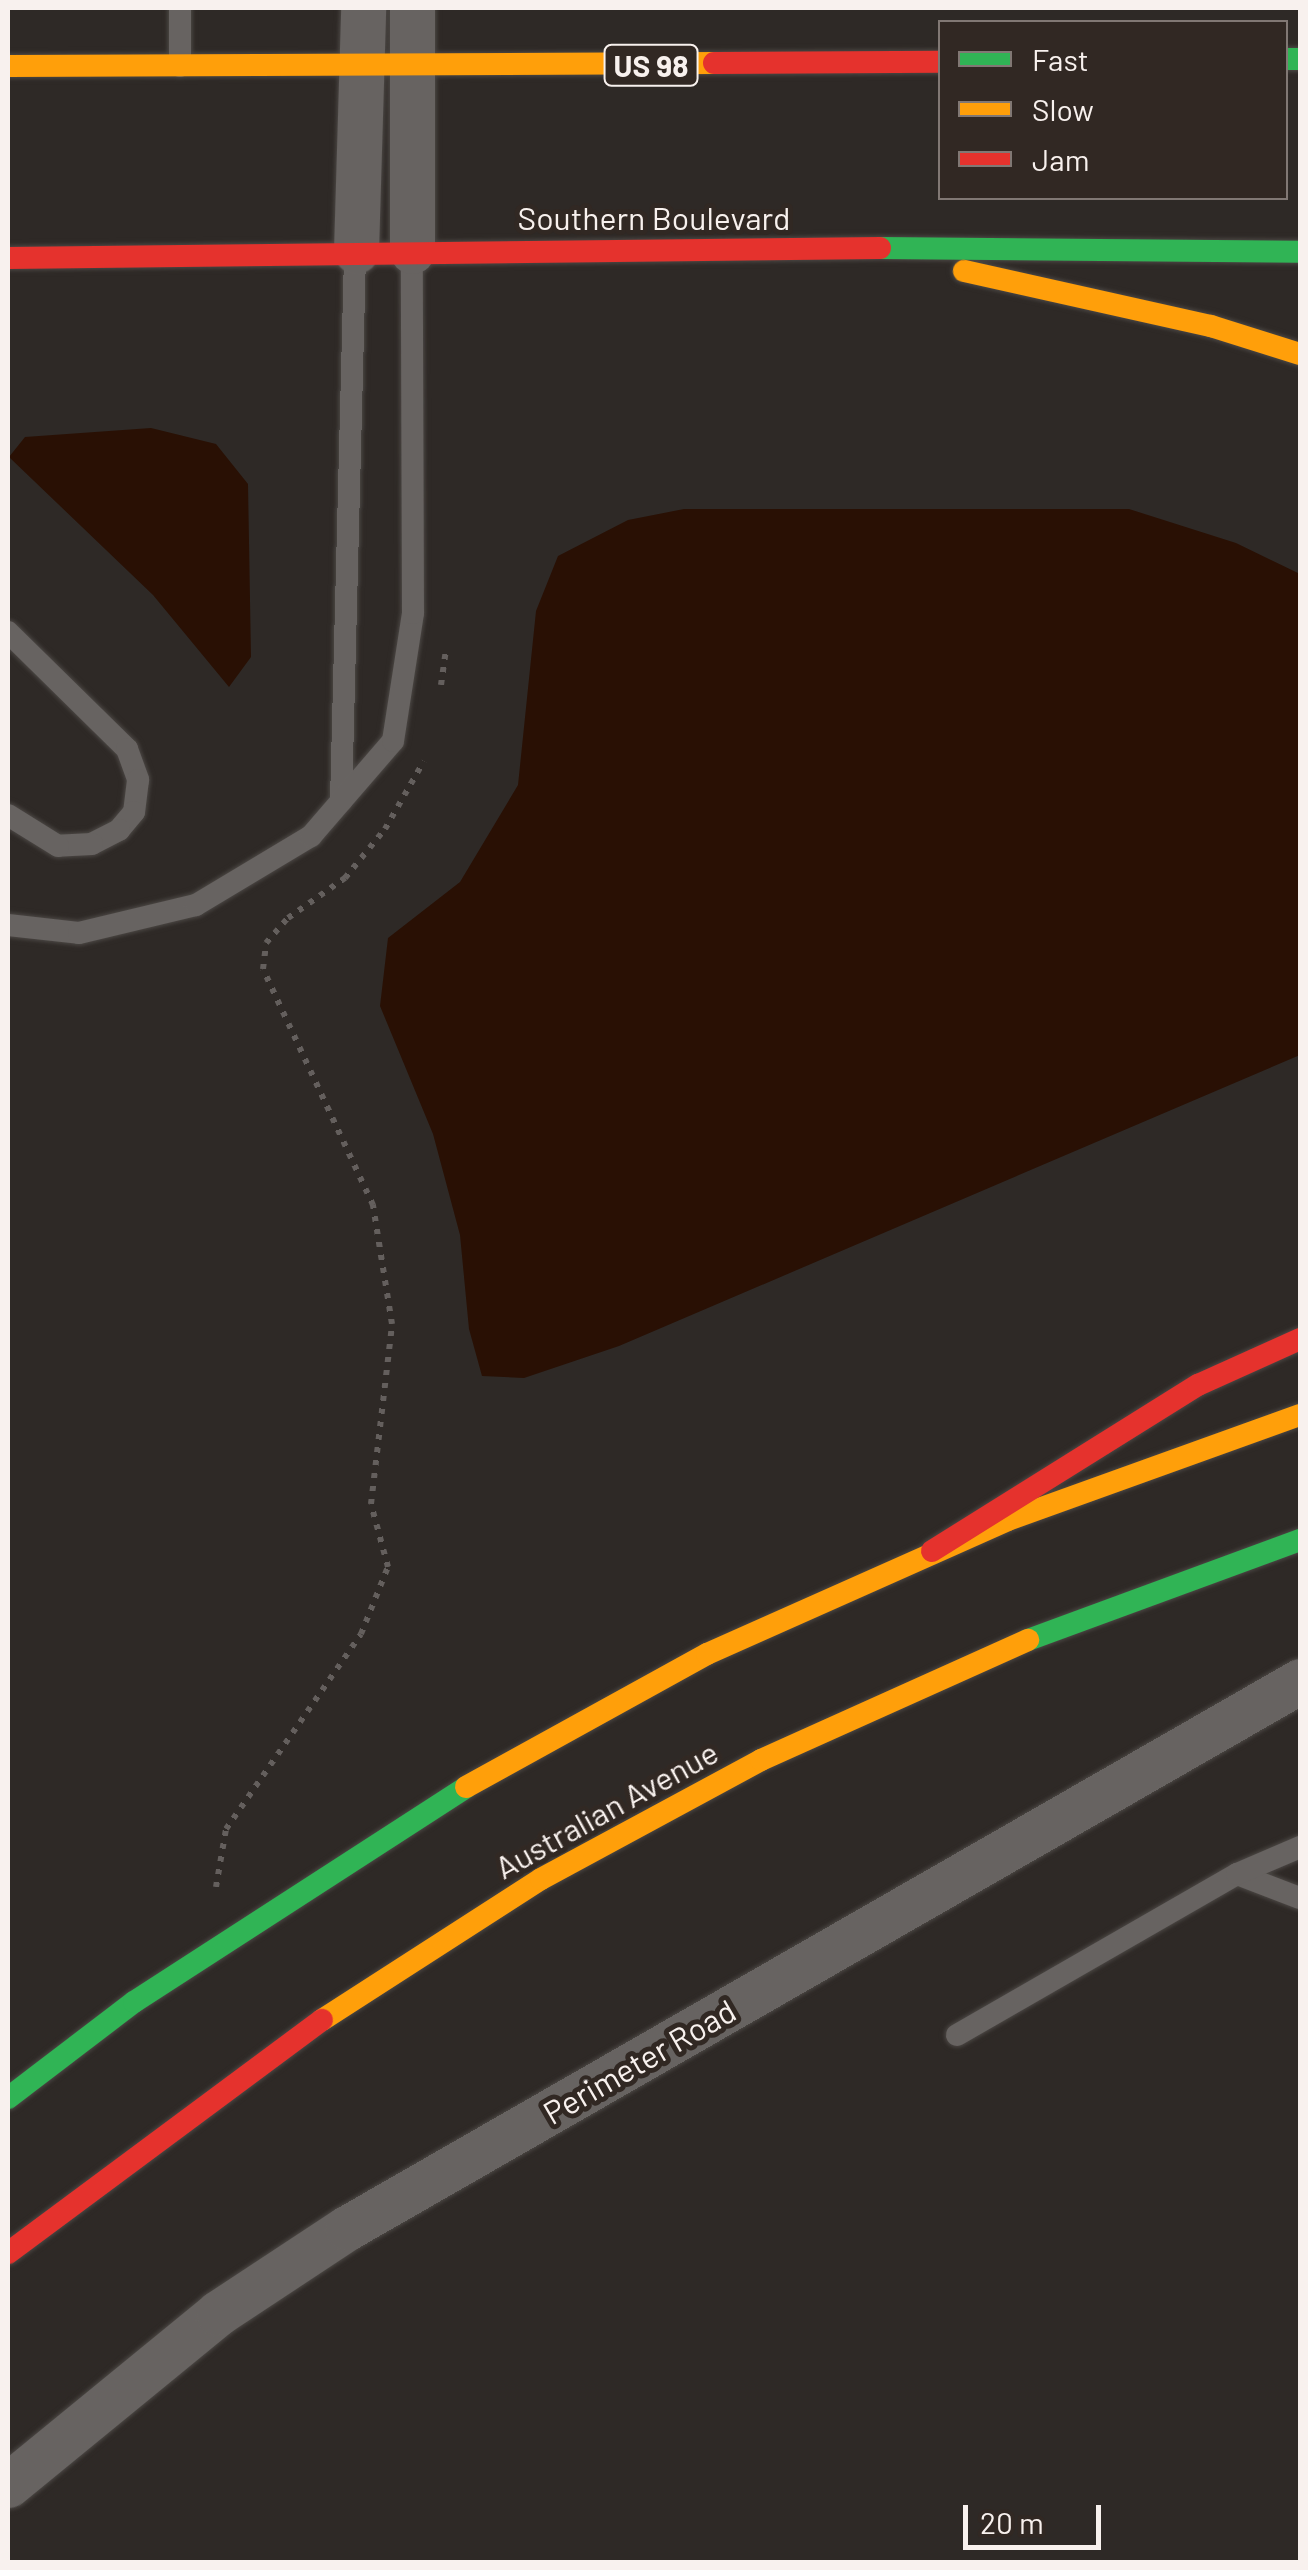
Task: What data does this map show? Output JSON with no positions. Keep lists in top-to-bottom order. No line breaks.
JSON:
{"streets":{"main road":["US 98","Southern Boulevard","Australian Avenue"],"street":["Perimeter Road"]},"legend":["Fast","Slow","Jam"],"scale_bar":"20 m"}
